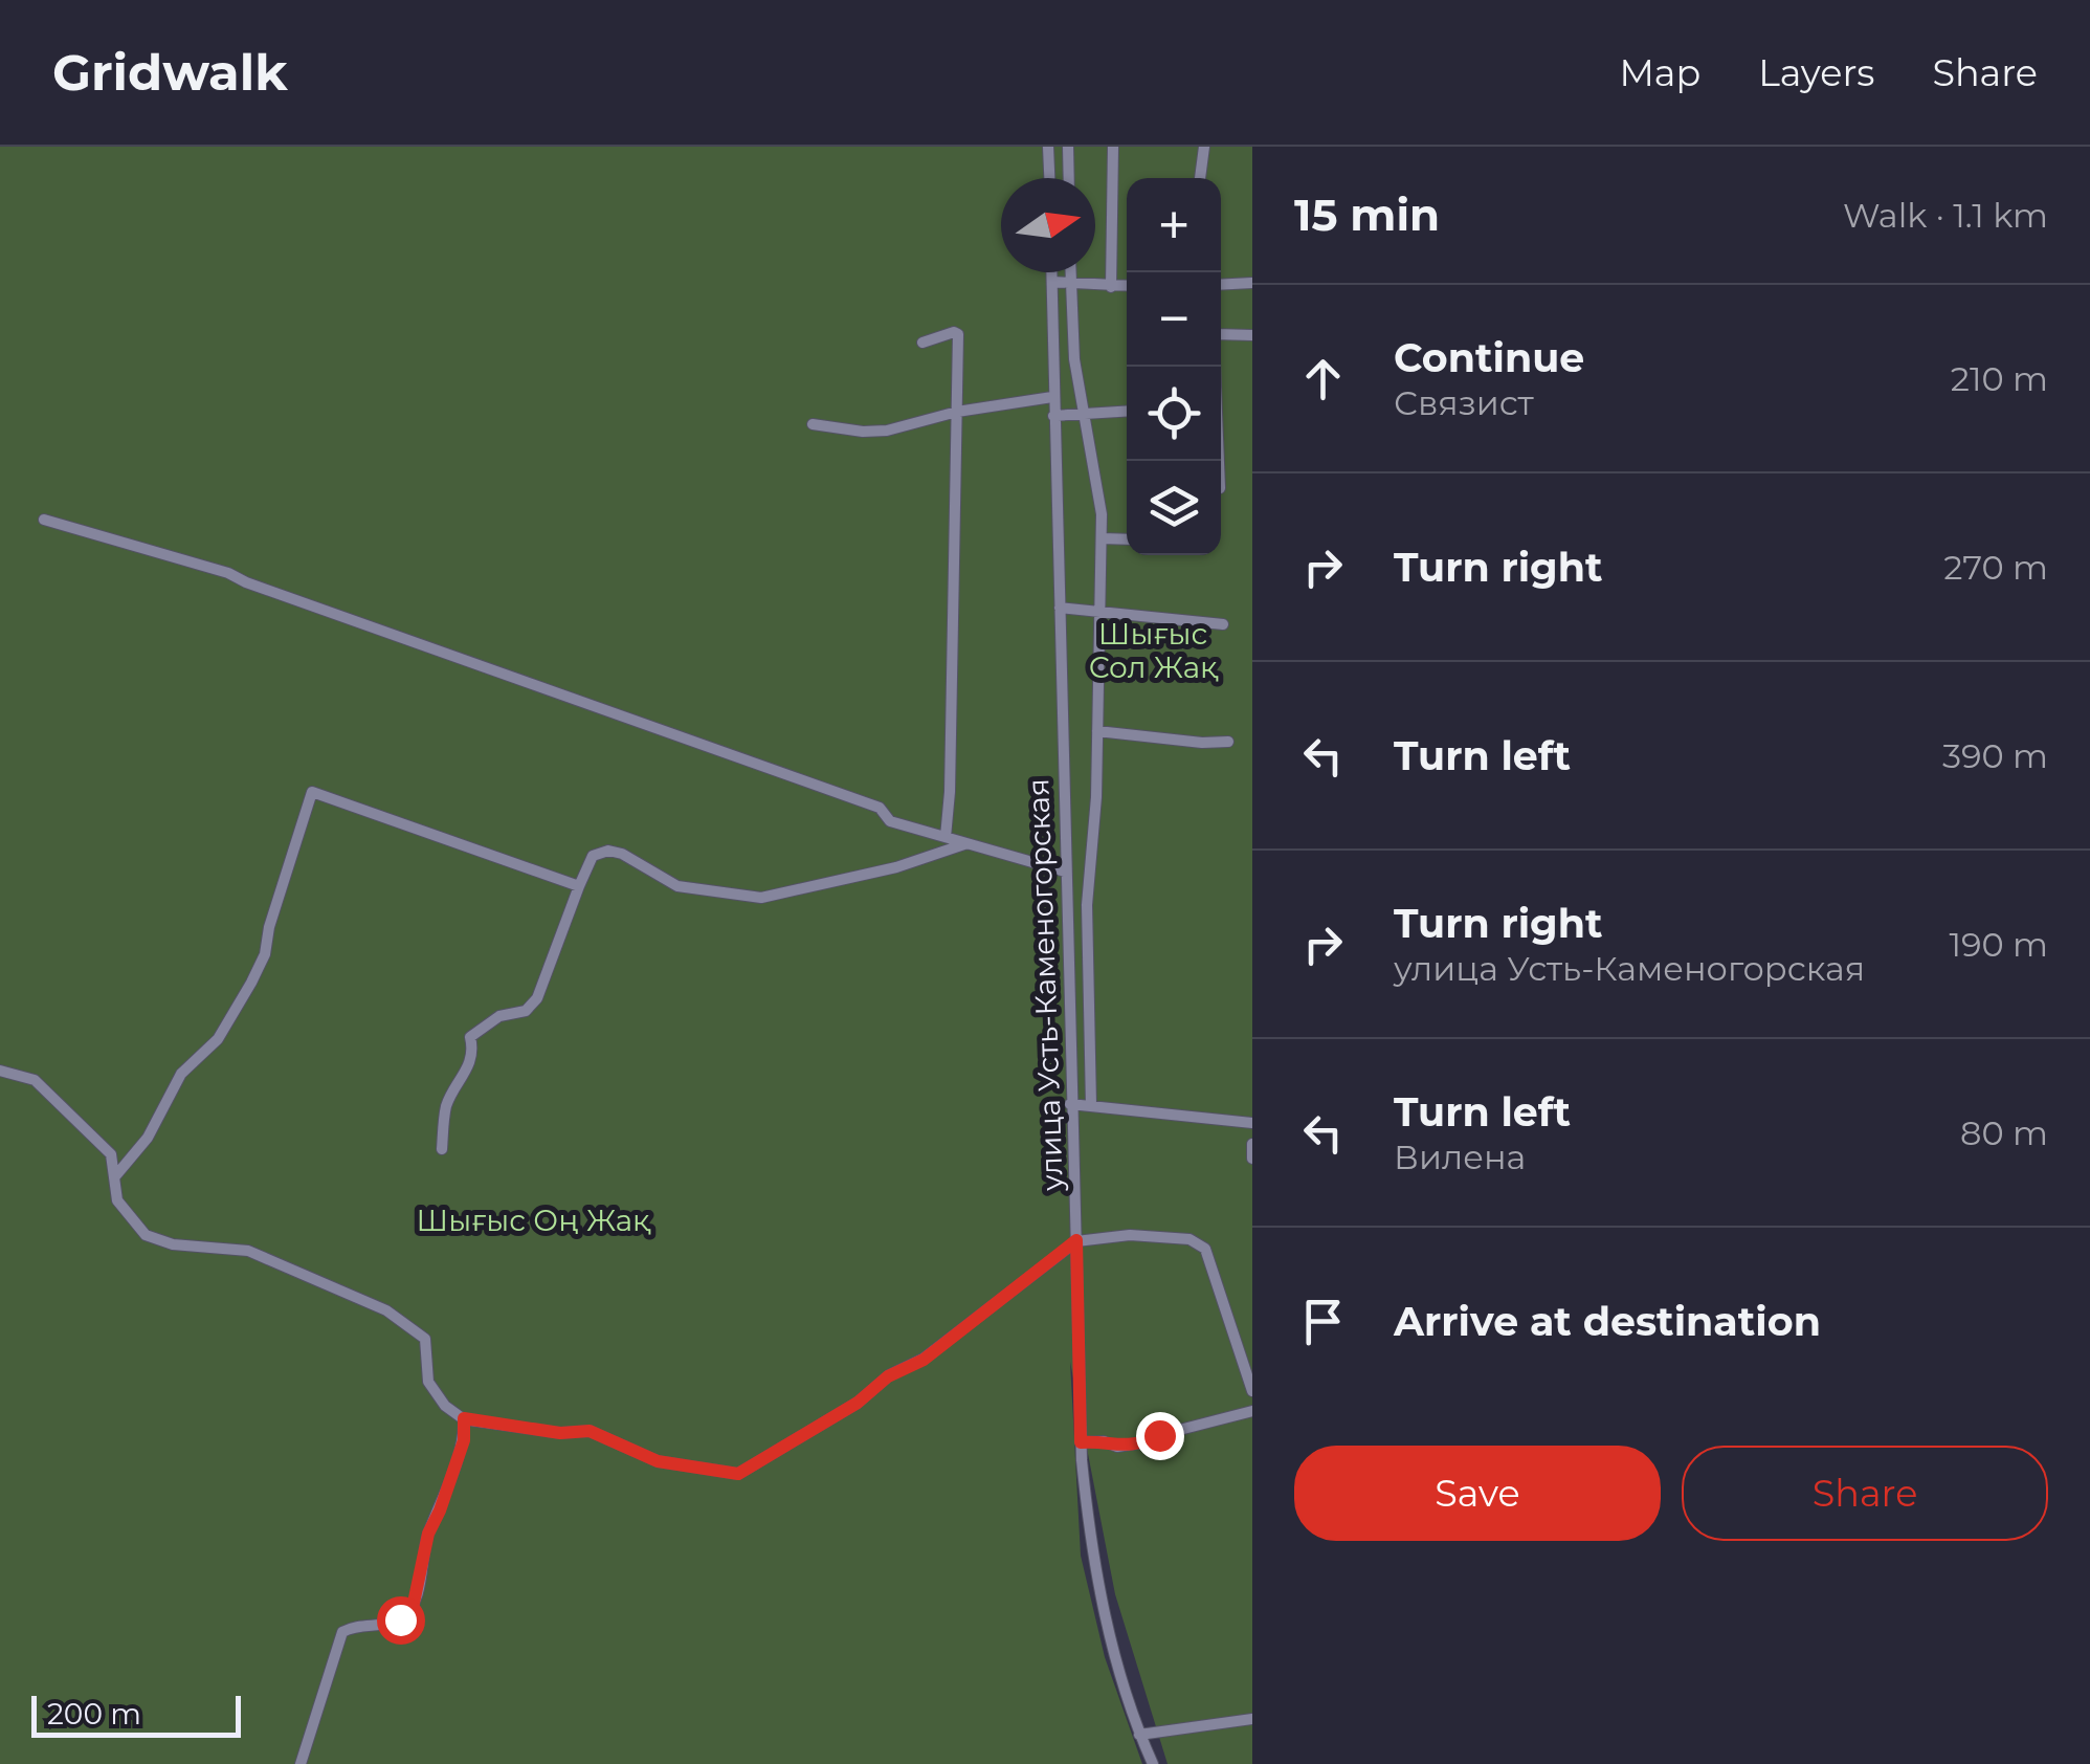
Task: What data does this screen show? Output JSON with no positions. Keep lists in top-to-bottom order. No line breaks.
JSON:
{"streets":{"street":["улица Усть-Каменогорская"]},"parks":["Шығыс Сол Жақ","Шығыс Оң Жақ"],"scale_bar":"200 m","north":"right","page":{"header":"Gridwalk","nav":["Map","Layers","Share"],"heading":["15 min","Walk · 1.1 km"],"map_buttons":["+","−"],"list":[["Continue","Связист","210 m"],["Turn right","270 m"],["Turn left","390 m"],["Turn right","улица Усть-Каменогорская","190 m"],["Turn left","Вилена","80 m"],"Arrive at destination"],"buttons":["Save","Share"],"scale":"200 m"}}
